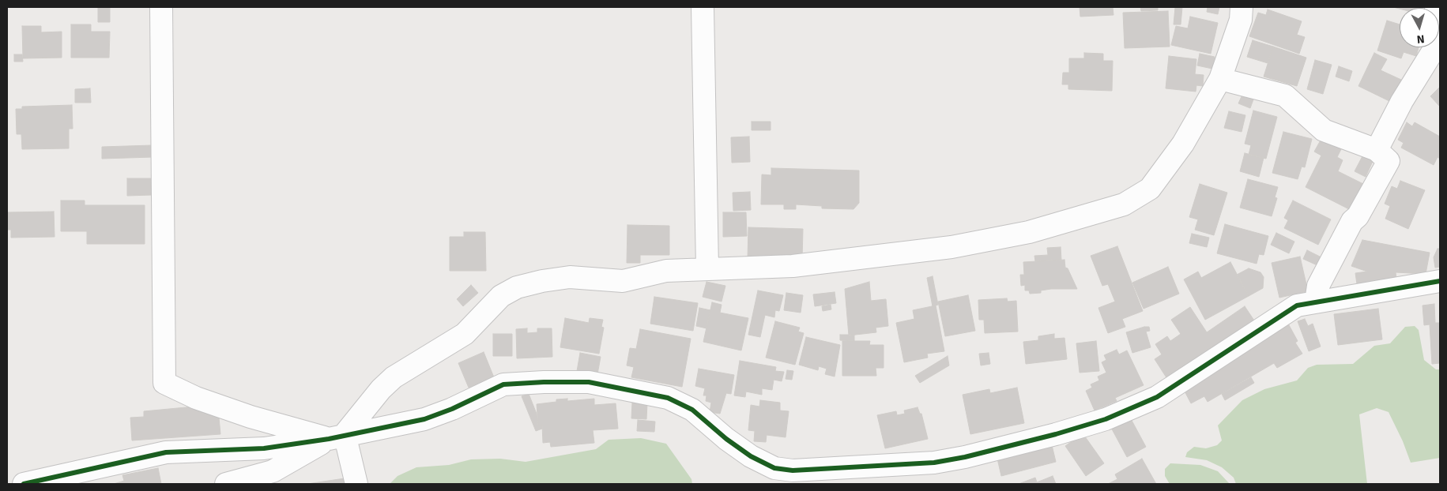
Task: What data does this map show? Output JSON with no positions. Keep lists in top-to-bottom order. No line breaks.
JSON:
{"north":"bottom"}
